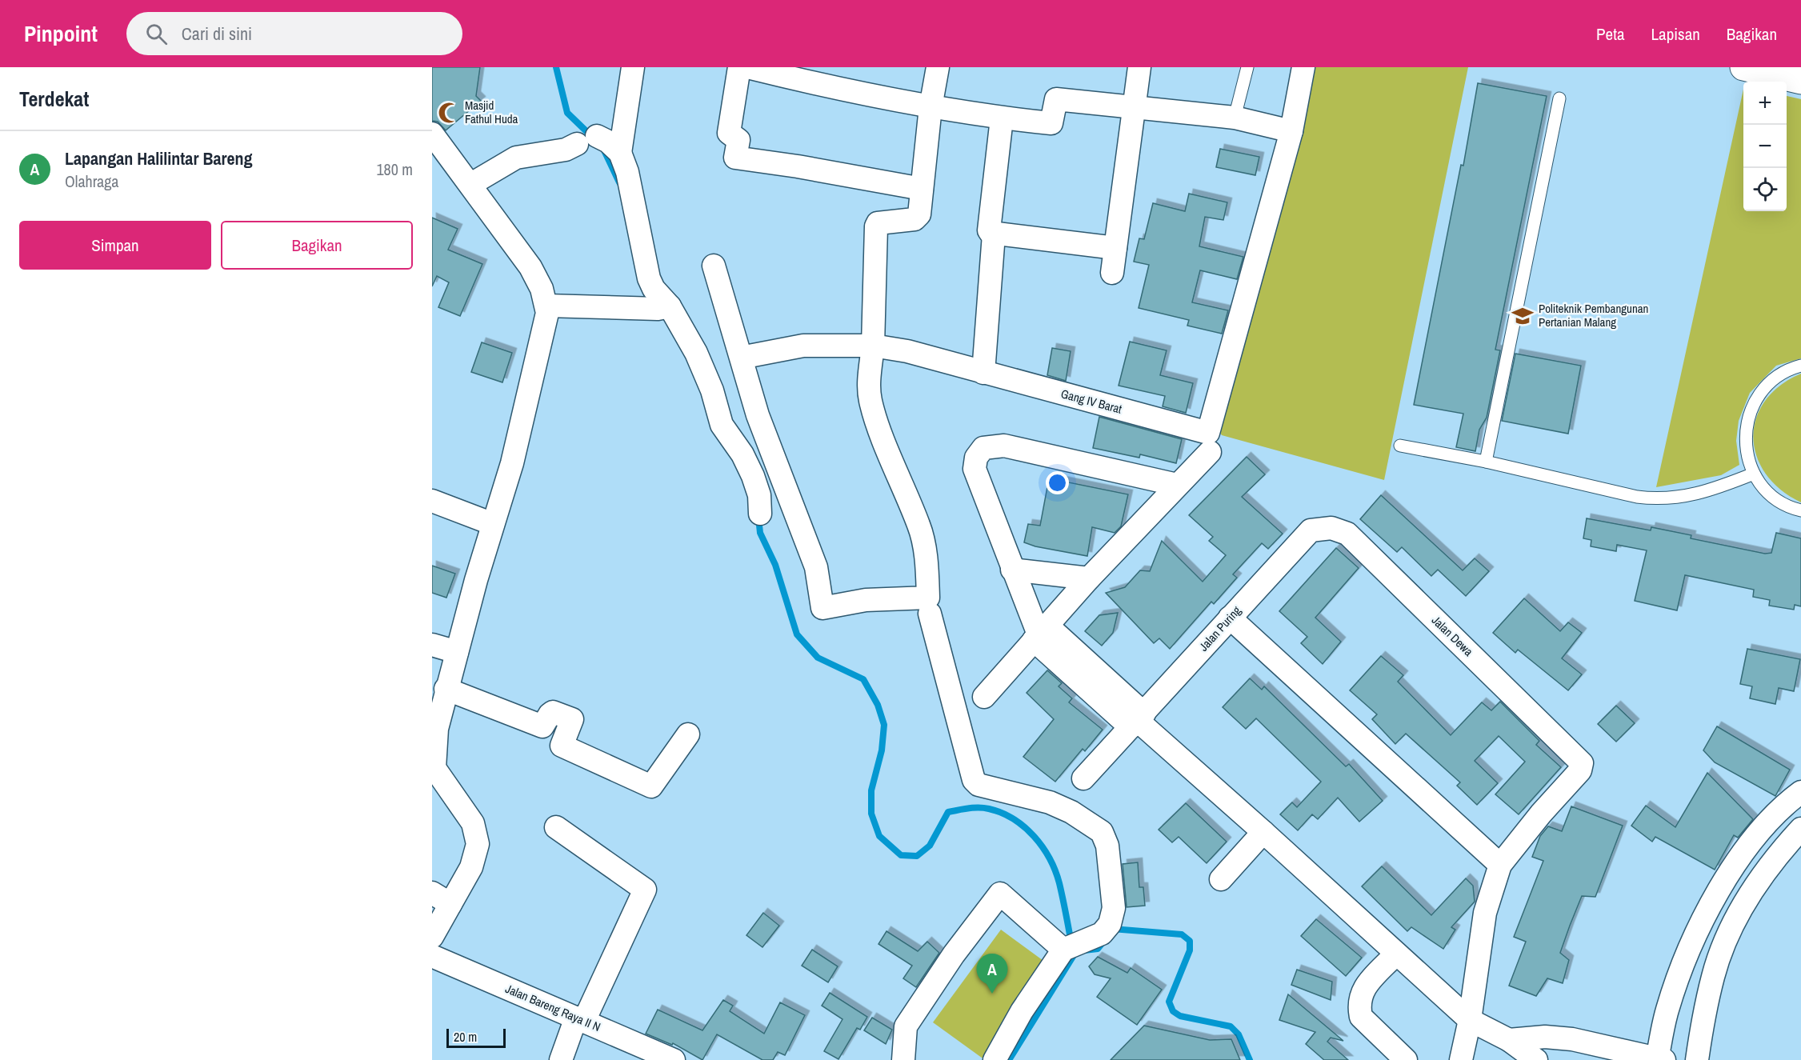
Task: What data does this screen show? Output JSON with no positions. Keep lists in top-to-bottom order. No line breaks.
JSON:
{"streets":{"street":["Gang IV Barat","Jalan Puring","Jalan Dewa","Jalan Bareng Raya II N"]},"crossings":[["Jalan Puring","Jalan Dewa"]],"places":{"mosque":["Masjid Fathul Huda"],"school or university":["Politeknik Pembangunan Pertanian Malang"]},"scale_bar":"20 m","page":{"header":"Pinpoint","search":"Cari di sini","nav":["Peta","Lapisan","Bagikan"],"heading":"Terdekat","map_buttons":["+","−"],"list":[{"mark":"A","name":"Lapangan Halilintar Bareng","note":"Olahraga","value":"180 m"}],"buttons":["Simpan","Bagikan"],"pins":"A","scale":"20 m"}}
